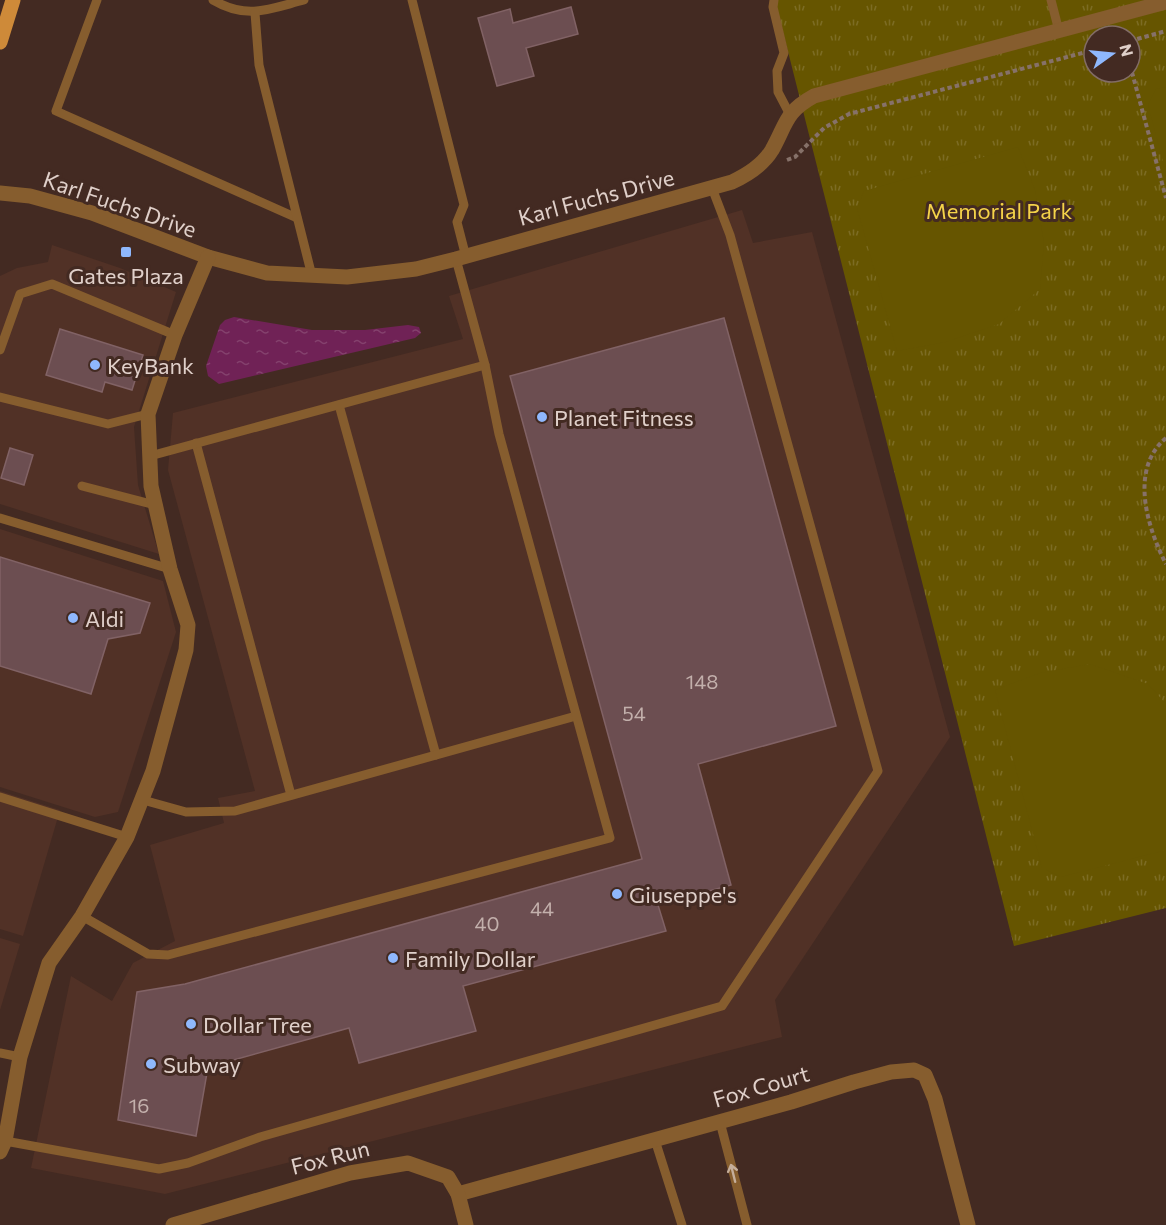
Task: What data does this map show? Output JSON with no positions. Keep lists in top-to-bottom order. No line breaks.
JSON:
{"streets":{"street":["Karl Fuchs Drive","Fox Court","Fox Run"]},"crossings":[["Fox Court","Fox Run"]],"parks":["Memorial Park"],"places":{"transit":["Gates Plaza"],"other":["KeyBank","Planet Fitness","Aldi","Giuseppe's","Family Dollar","Dollar Tree","Subway"]},"house_numbers":["148","54","44","40","16"],"north":"right"}
